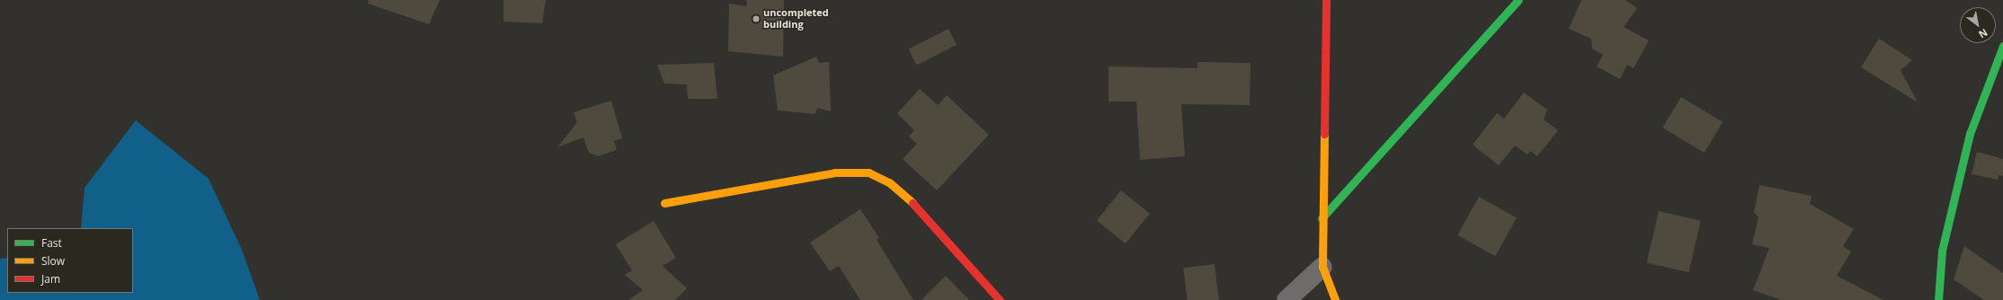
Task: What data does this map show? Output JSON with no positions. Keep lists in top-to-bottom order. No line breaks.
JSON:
{"places":["uncompleted building"],"legend":["Fast","Slow","Jam"],"north":"bottom right"}
